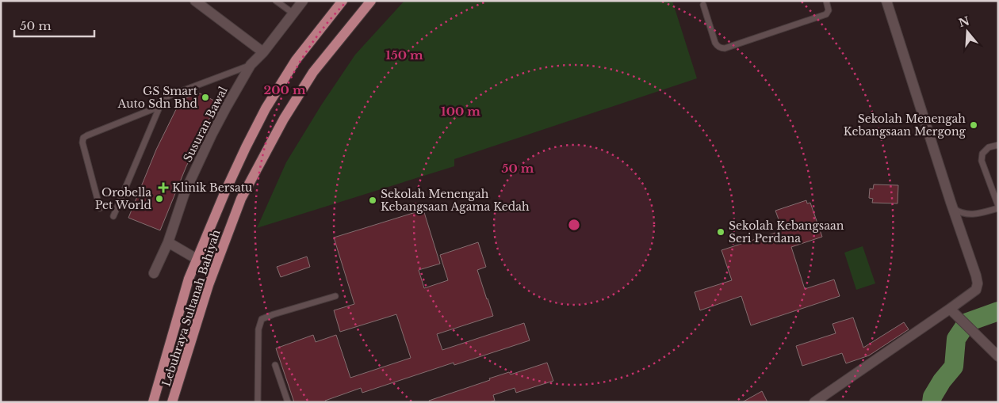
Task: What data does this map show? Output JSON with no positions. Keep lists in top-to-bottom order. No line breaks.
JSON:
{"streets":{"main road":["Lebuhraya Sultanah Bahiyah"],"street":["Susuran Bawal"]},"places":{"other":["GS Smart Auto Sdn Bhd","Sekolah Menengah Kebangsaan Mergong","Orobella Pet World","Sekolah Menengah Kebangsaan Agama Kedah","Sekolah Kebangsaan Seri Perdana"],"health":["Klinik Bersatu"]},"scale_bar":"50 m","north":"top","rings":["150 m","200 m","100 m","50 m"]}
